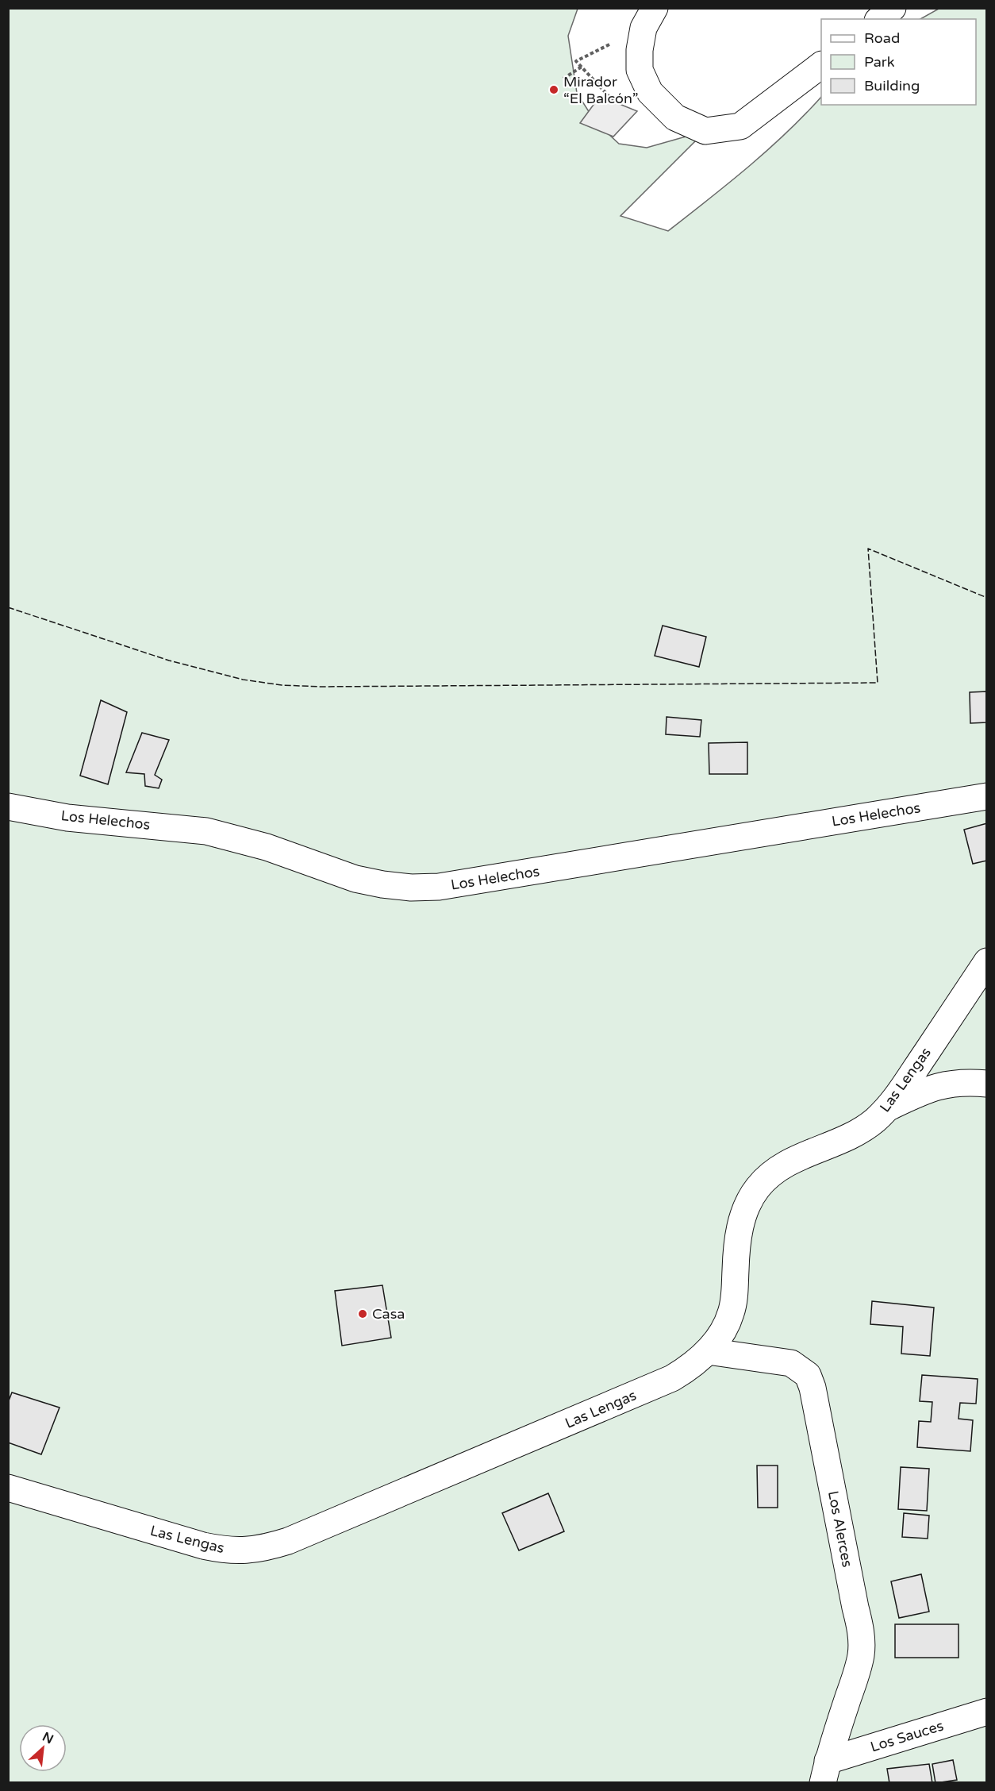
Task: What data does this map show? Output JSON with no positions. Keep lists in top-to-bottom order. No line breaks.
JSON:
{"streets":{"street":["Los Helechos","Las Lengas","Los Alerces","Los Sauces"]},"crossings":[["Las Lengas","Los Alerces"],["Los Alerces","Los Sauces"]],"places":["Mirador “El Balcón”","Casa"],"legend":["Road","Park","Building"],"north":"top right"}
